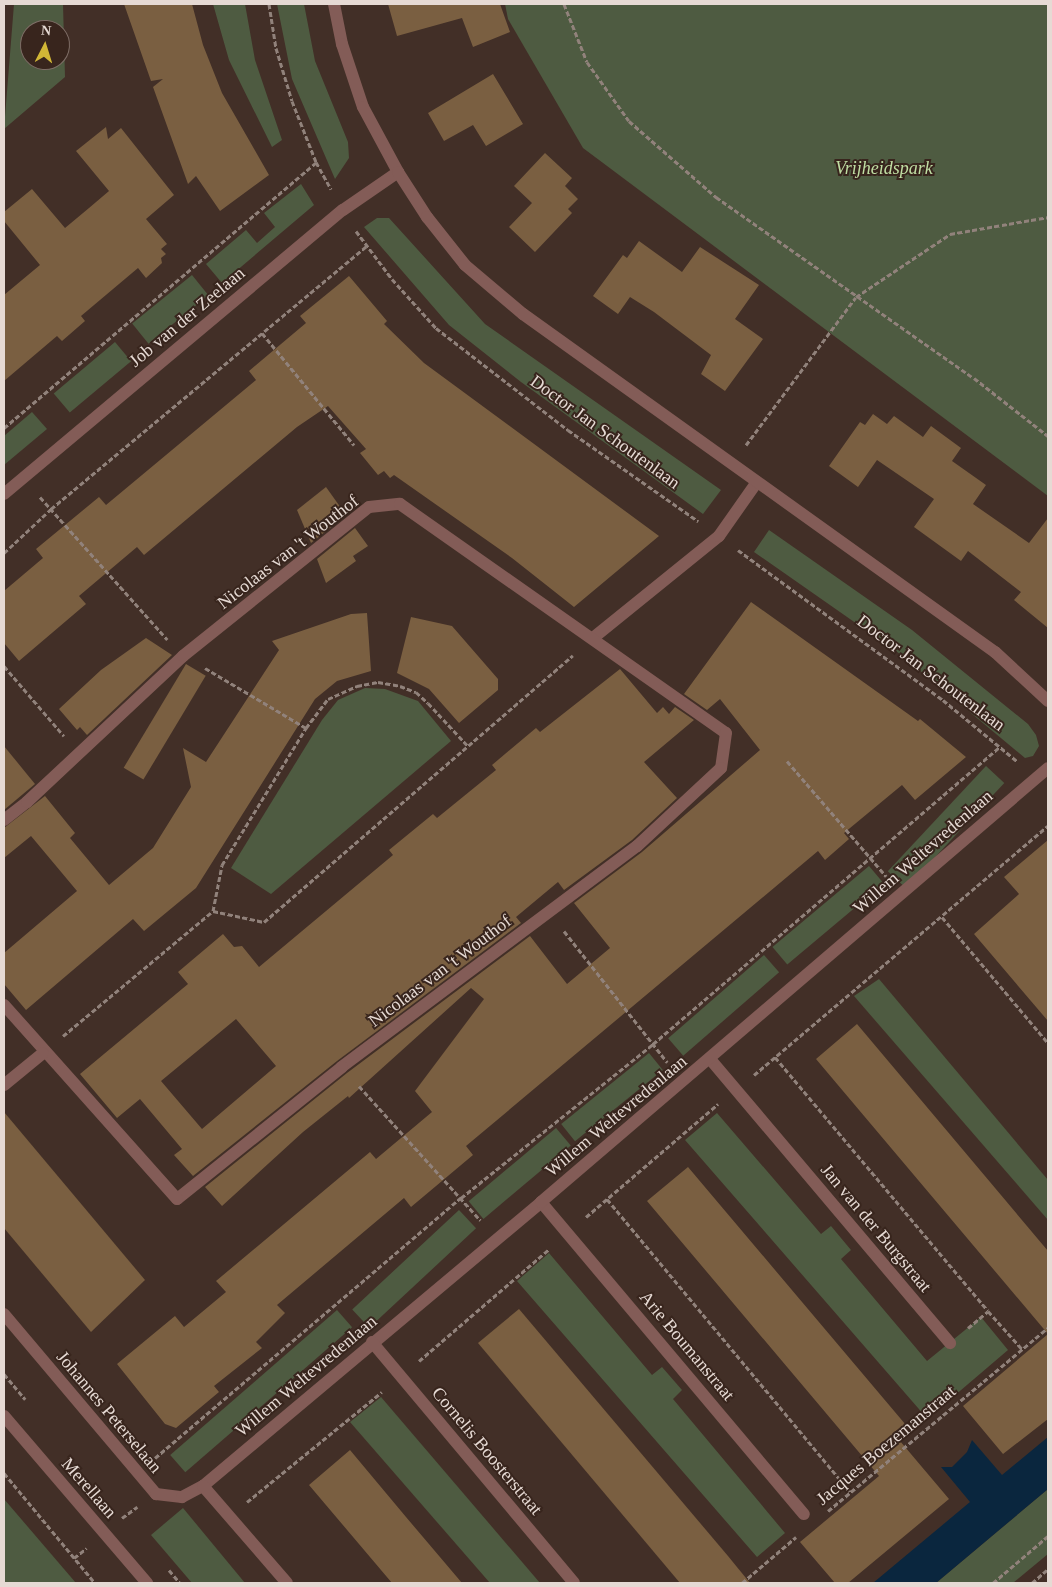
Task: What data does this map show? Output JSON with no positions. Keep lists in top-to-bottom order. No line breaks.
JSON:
{"streets":{"street":["Job van der Zeelaan","Nicolaas van 't Wouthof","Willem Weltevredenlaan","Jan van der Burgstraat","Arie Boumanstraat","Johannes Peterselaan","Cornelis Boosterstraat","Merellaan"],"path":["Doctor Jan Schoutenlaan","Jacques Boezemanstraat"]},"crossings":[["Job van der Zeelaan","Doctor Jan Schoutenlaan"],["Doctor Jan Schoutenlaan","Willem Weltevredenlaan"],["Willem Weltevredenlaan","Jan van der Burgstraat"],["Willem Weltevredenlaan","Arie Boumanstraat"],["Willem Weltevredenlaan","Johannes Peterselaan"],["Willem Weltevredenlaan","Cornelis Boosterstraat"]],"parks":["Vrijheidspark"],"north":"top"}
